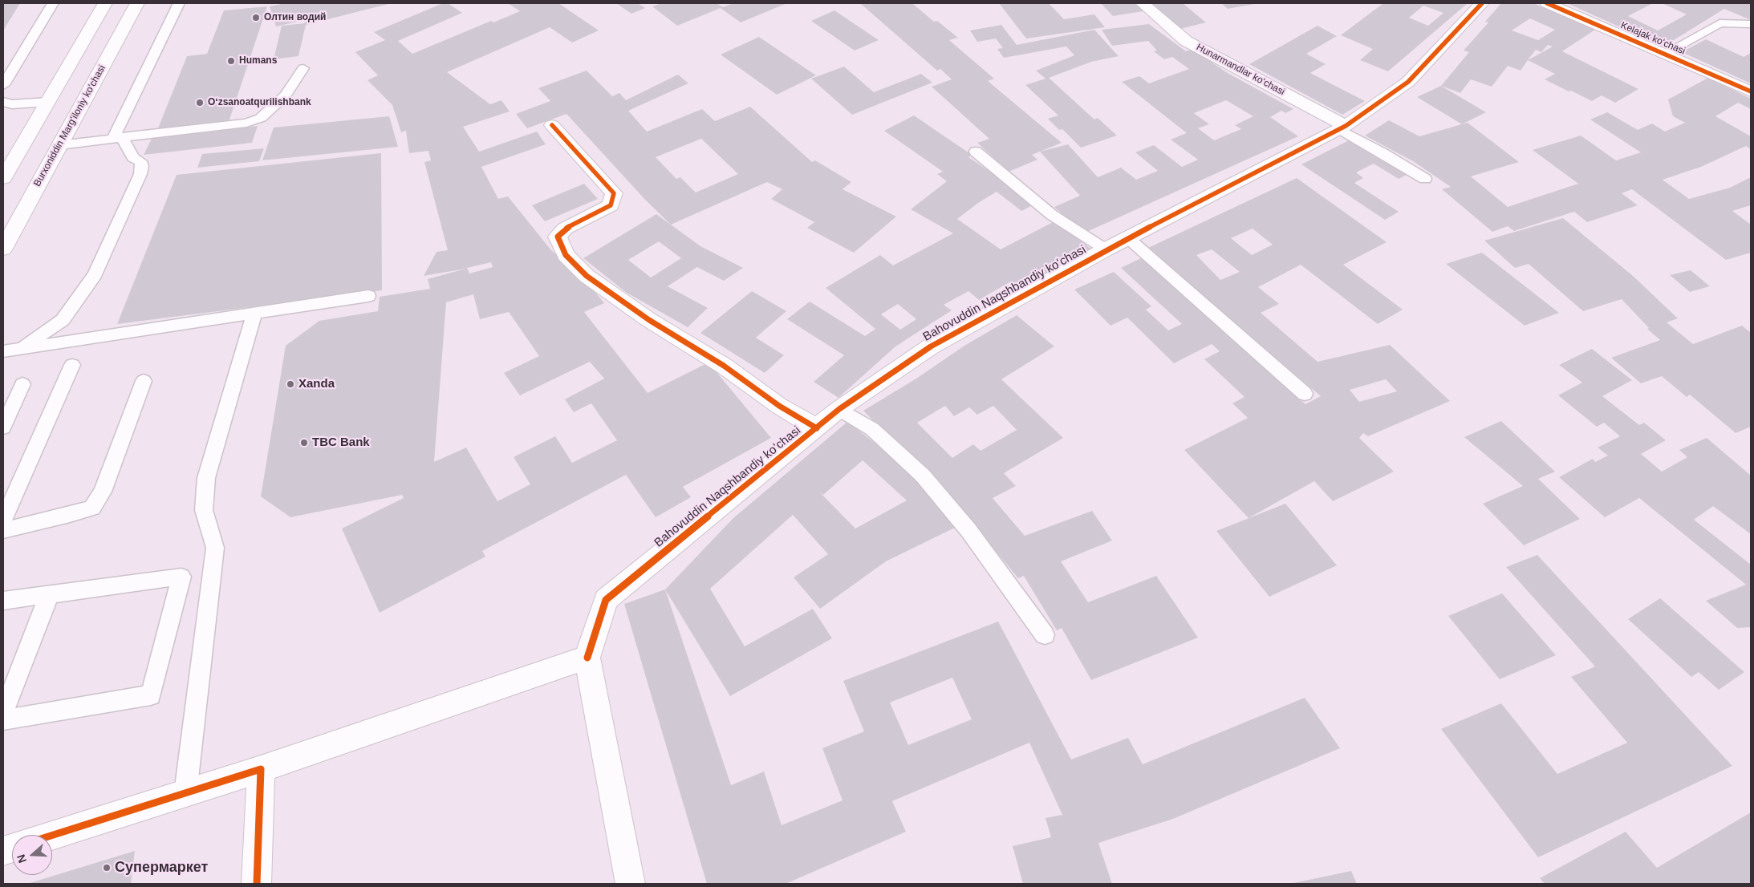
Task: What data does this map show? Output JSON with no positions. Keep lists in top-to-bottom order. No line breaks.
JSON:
{"streets":{"street":["Kelajak koʻchasi","Hunarmandlar ko‘chasi","Burxoniddin Marg’iloniy ko’chasi","Bahovuddin Naqshbandiy koʻchasi"]},"crossings":[["Hunarmandlar ko‘chasi","Bahovuddin Naqshbandiy koʻchasi"]],"places":["Олтин водий","Humans","Oʻzsanoatqurilishbank","Xanda","TBC Bank","Супермаркет"],"north":"left"}
